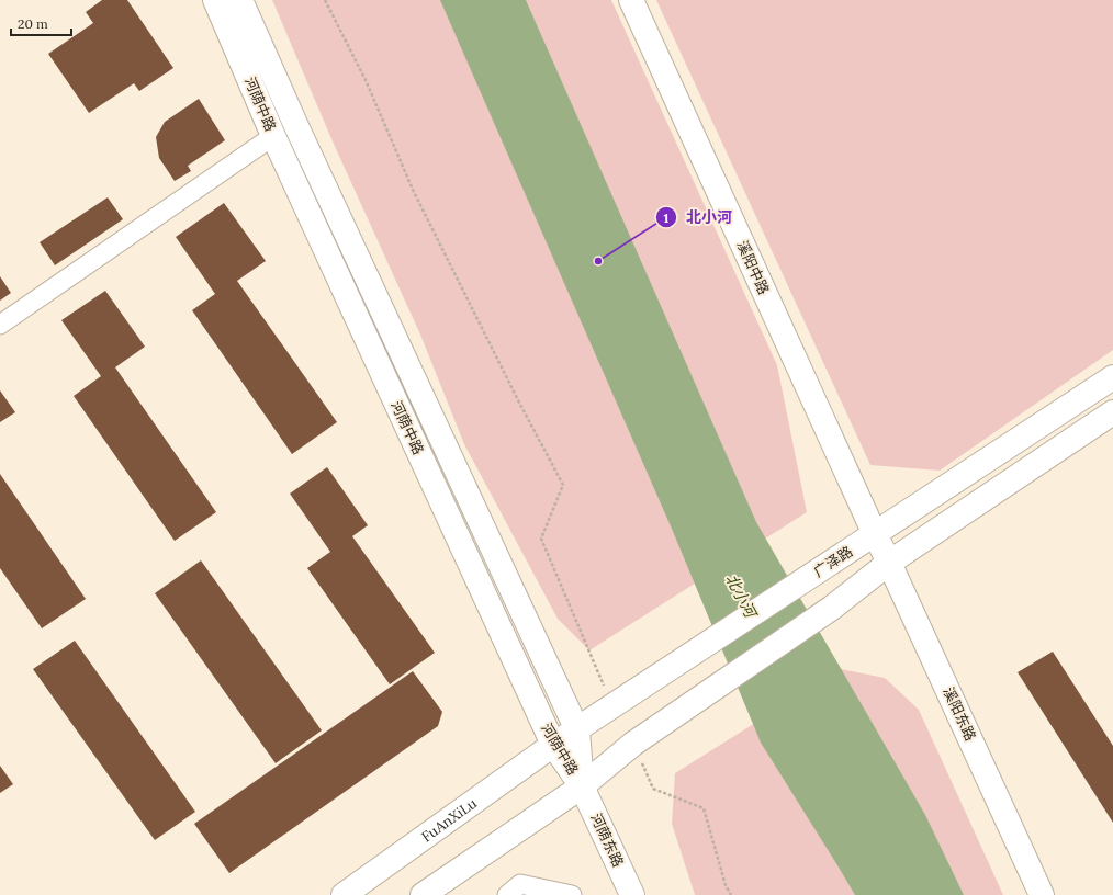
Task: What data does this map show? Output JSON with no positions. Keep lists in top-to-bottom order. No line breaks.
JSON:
{"streets":{"street":["河荫中路","溪阳中路","广泽路","溪阳东路","FuAnXiLu","河荫东路"]},"crossings":[["河荫中路","广泽路"],["河荫中路","FuAnXiLu"],["河荫中路","河荫东路"],["溪阳中路","广泽路"],["溪阳中路","溪阳东路"],["广泽路","溪阳东路"],["广泽路","FuAnXiLu"]],"water":["北小河"],"places":["北小河"],"scale_bar":"20 m"}
